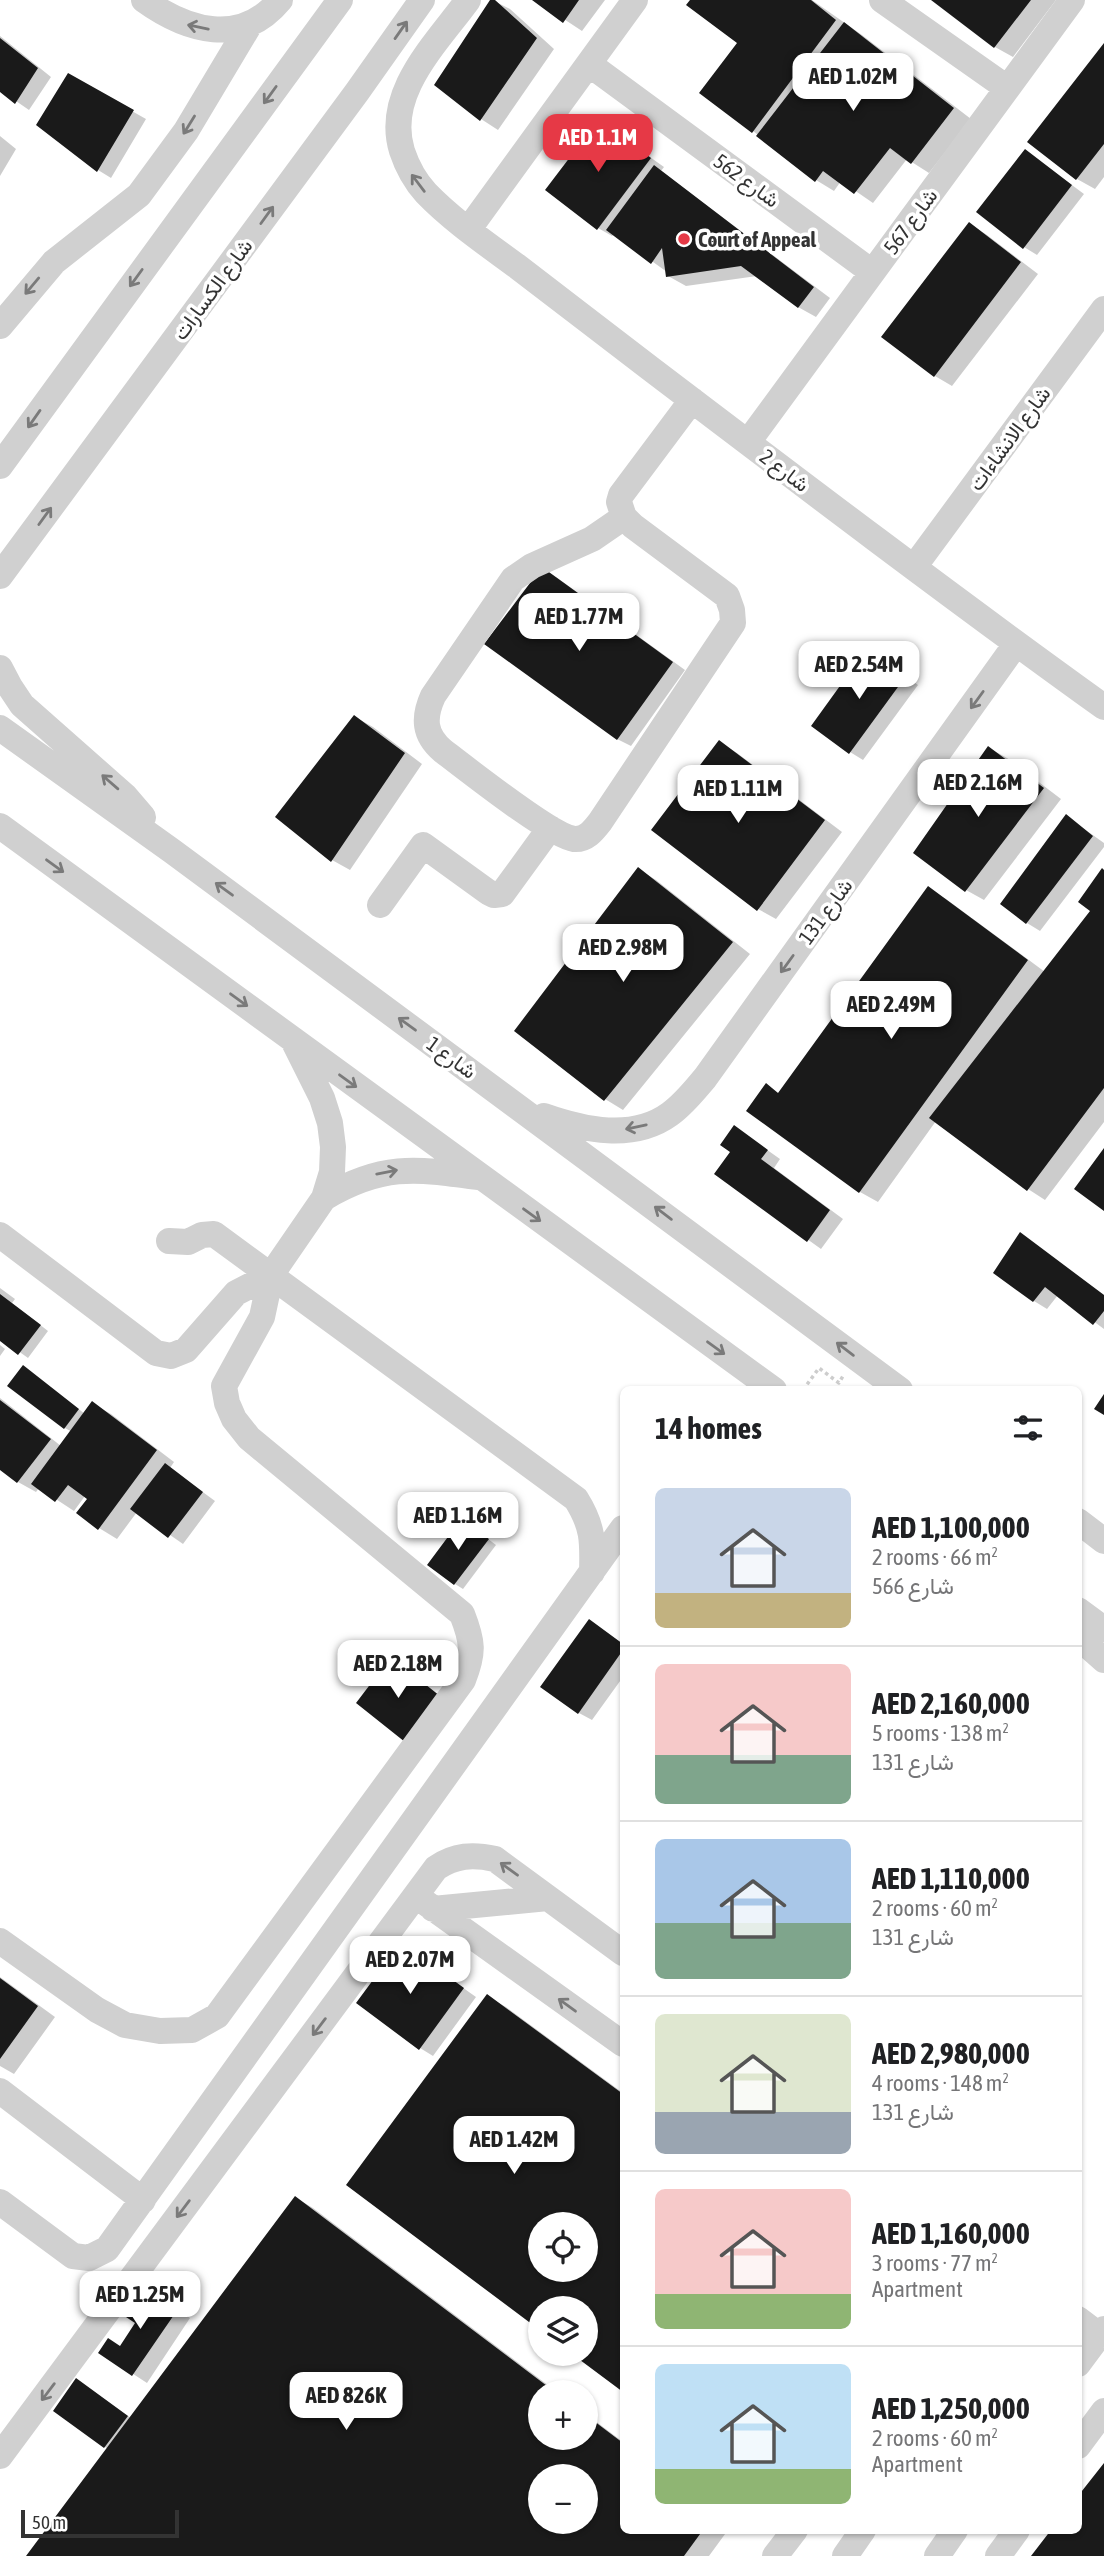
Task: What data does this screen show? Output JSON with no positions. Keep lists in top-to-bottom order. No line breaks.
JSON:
{"streets":{"street":["شارع 562","شارع 567","شارع الكسارات","شارع الانشاءات","شارع 2","شارع 131","شارع 1"]},"crossings":[["شارع 562","شارع 567"],["شارع 567","شارع 2"],["شارع الانشاءات","شارع 2"],["شارع 2","شارع 131"],["شارع 131","شارع 1"]],"one_way":["شارع 131"],"places":["Court of Appeal"],"scale_bar":"50 m","page":{"price":["AED 1.02M","AED 1.1M","AED 1.77M","AED 2.54M","AED 2.16M","AED 1.11M","AED 2.98M","AED 2.49M","AED 1.16M","AED 2.18M","AED 2.07M","AED 1.42M","AED 1.25M","AED 826K"],"heading":"14 homes","list":[{"name":"AED 1,100,000","note":"2 rooms · 66 m² · شارع 566"},{"name":"AED 2,160,000","note":"5 rooms · 138 m² · شارع 131"},{"name":"AED 1,110,000","note":"2 rooms · 60 m² · شارع 131"},{"name":"AED 2,980,000","note":"4 rooms · 148 m² · شارع 131"},{"name":"AED 1,160,000","note":"3 rooms · 77 m² · Apartment"},{"name":"AED 1,250,000","note":"2 rooms · 60 m² · Apartment"}],"map_buttons":["+","−"],"scale":"50 m"}}
